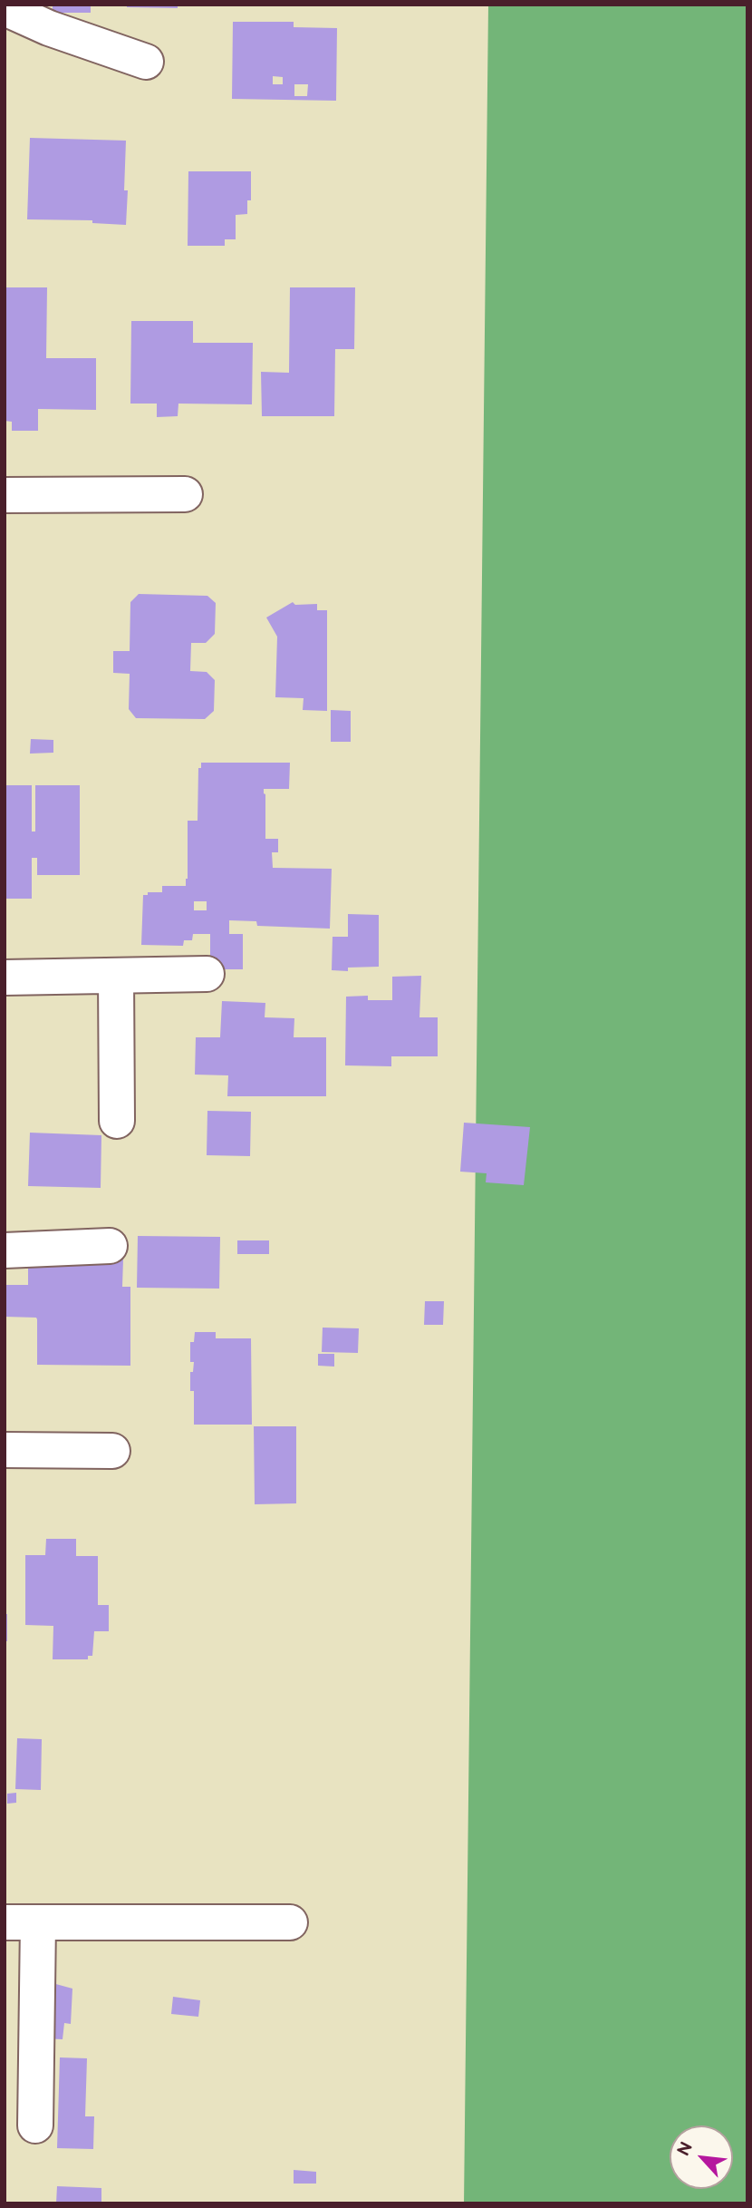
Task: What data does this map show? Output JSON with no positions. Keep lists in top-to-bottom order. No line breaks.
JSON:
{"north":"top left"}
